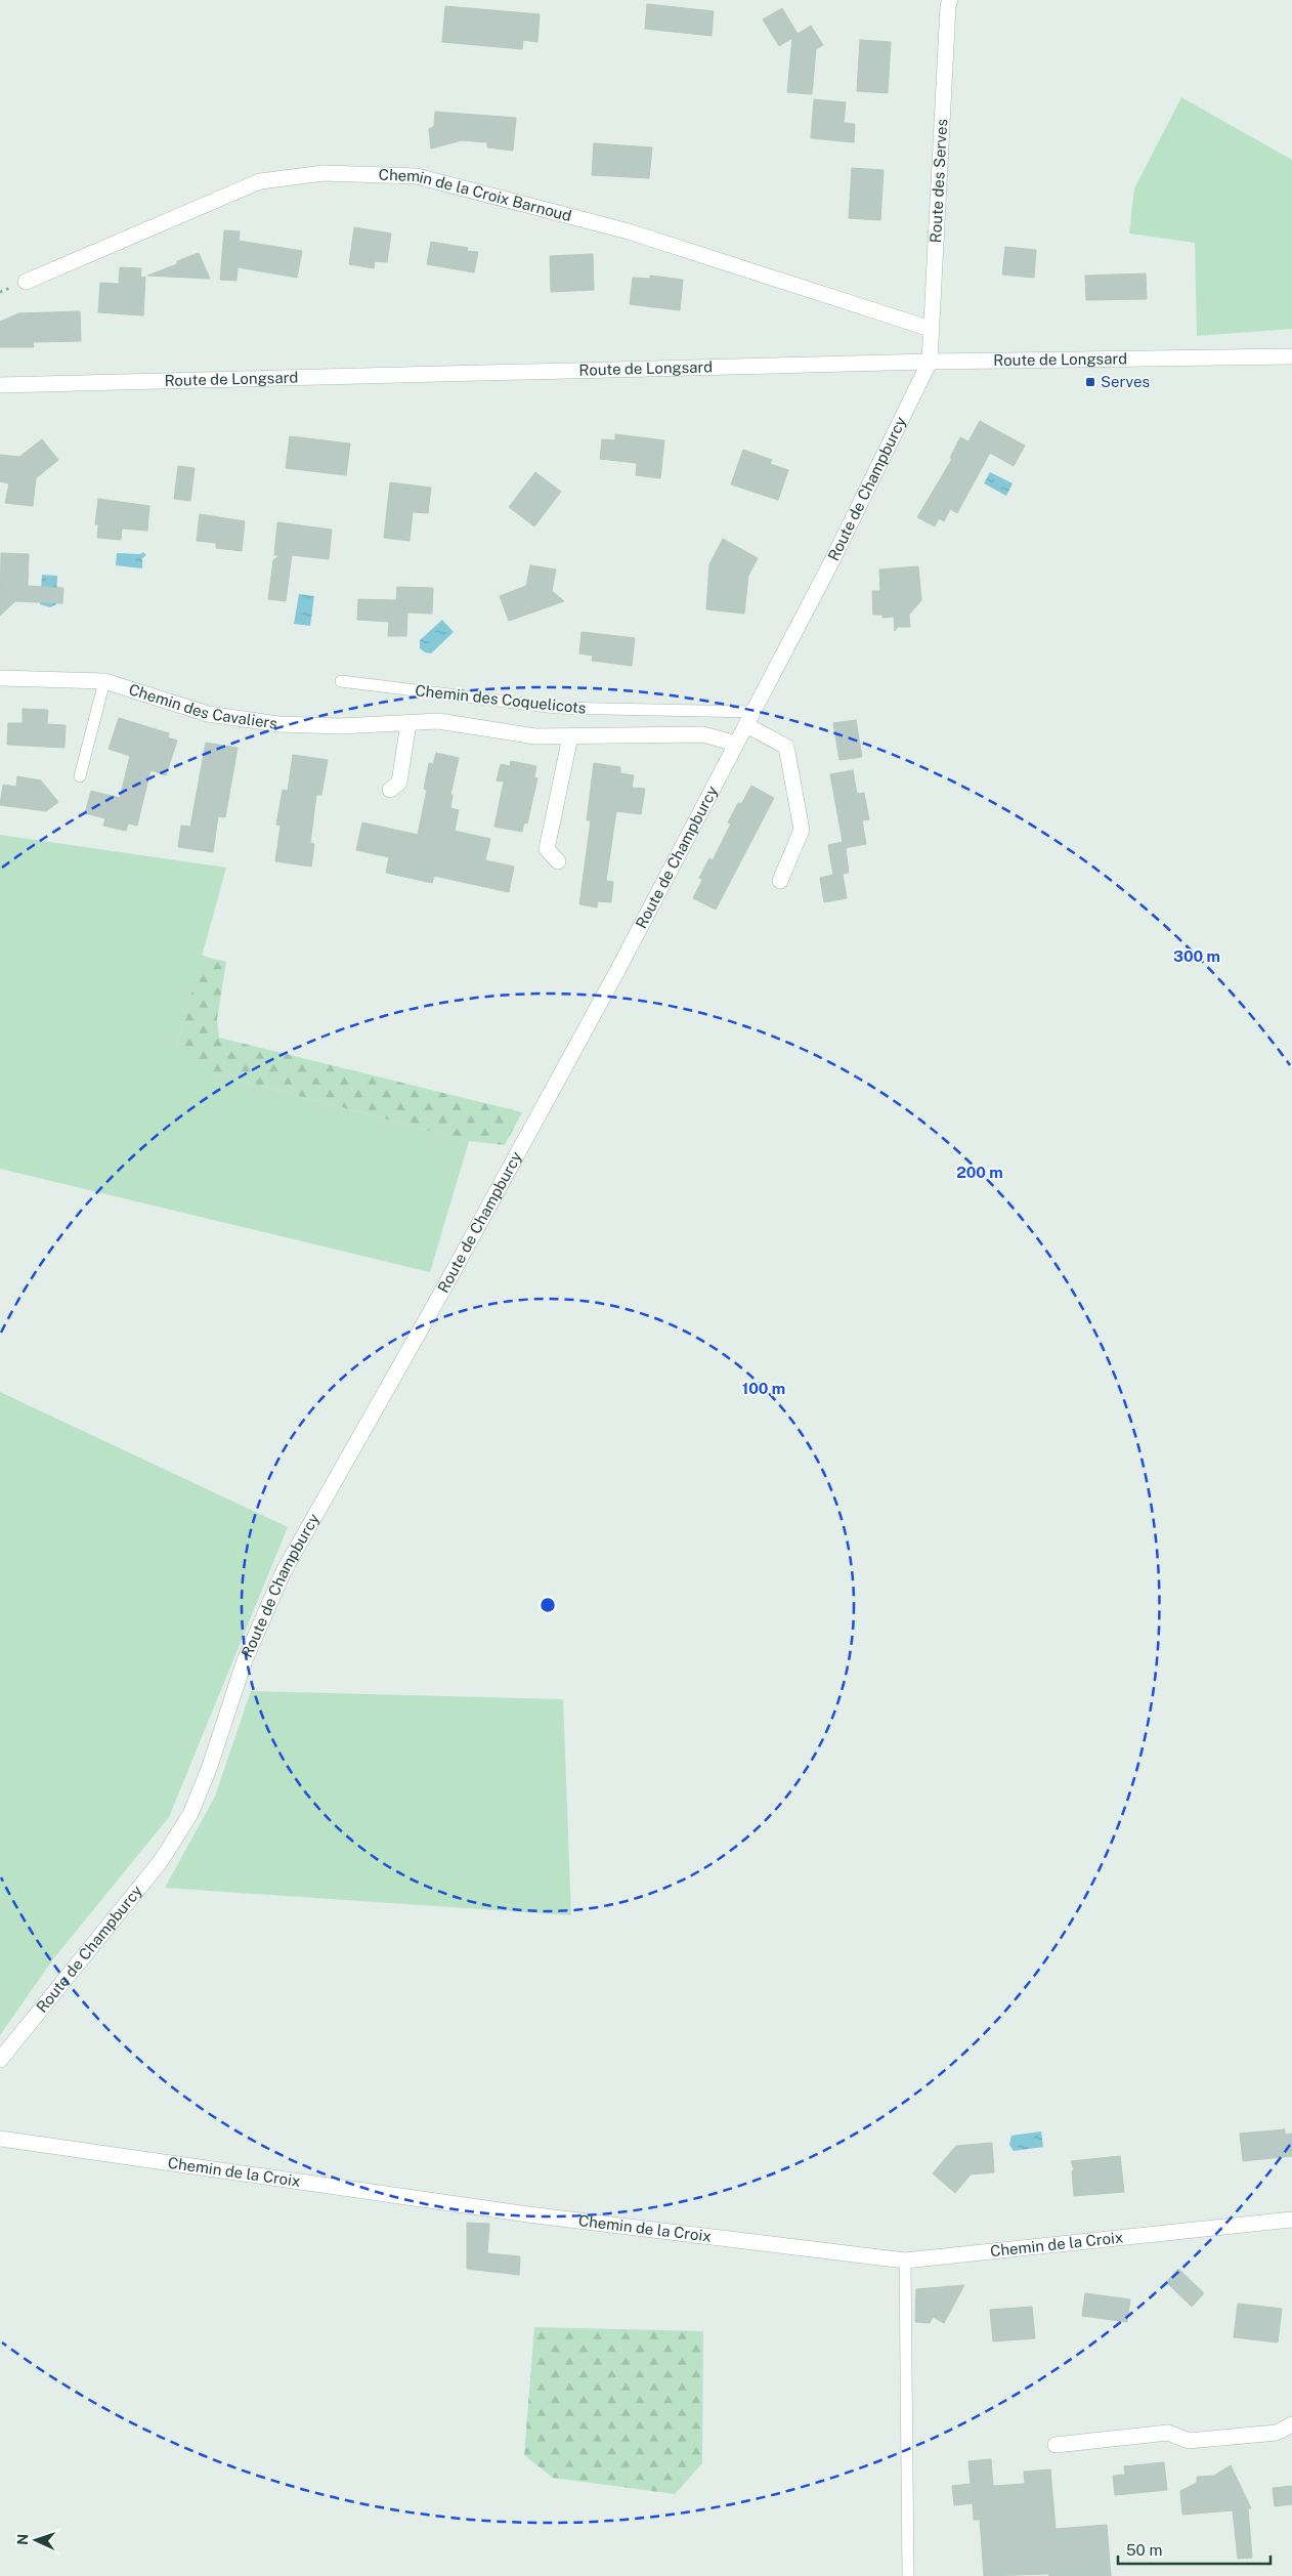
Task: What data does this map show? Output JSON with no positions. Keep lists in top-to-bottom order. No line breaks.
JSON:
{"streets":{"street":["Route des Serves","Chemin de la Croix Barnoud","Route de Longsard","Route de Champburcy","Chemin des Cavaliers","Chemin de la Croix"],"lane":["Chemin des Coquelicots"]},"crossings":[["Route des Serves","Chemin de la Croix Barnoud"],["Route des Serves","Route de Longsard"],["Route des Serves","Route de Champburcy"],["Route de Longsard","Route de Champburcy"],["Route de Champburcy","Chemin des Coquelicots"],["Route de Champburcy","Chemin des Cavaliers"]],"places":{"transit":["Serves"]},"scale_bar":"50 m","north":"left","rings":["300 m","200 m","100 m"]}
